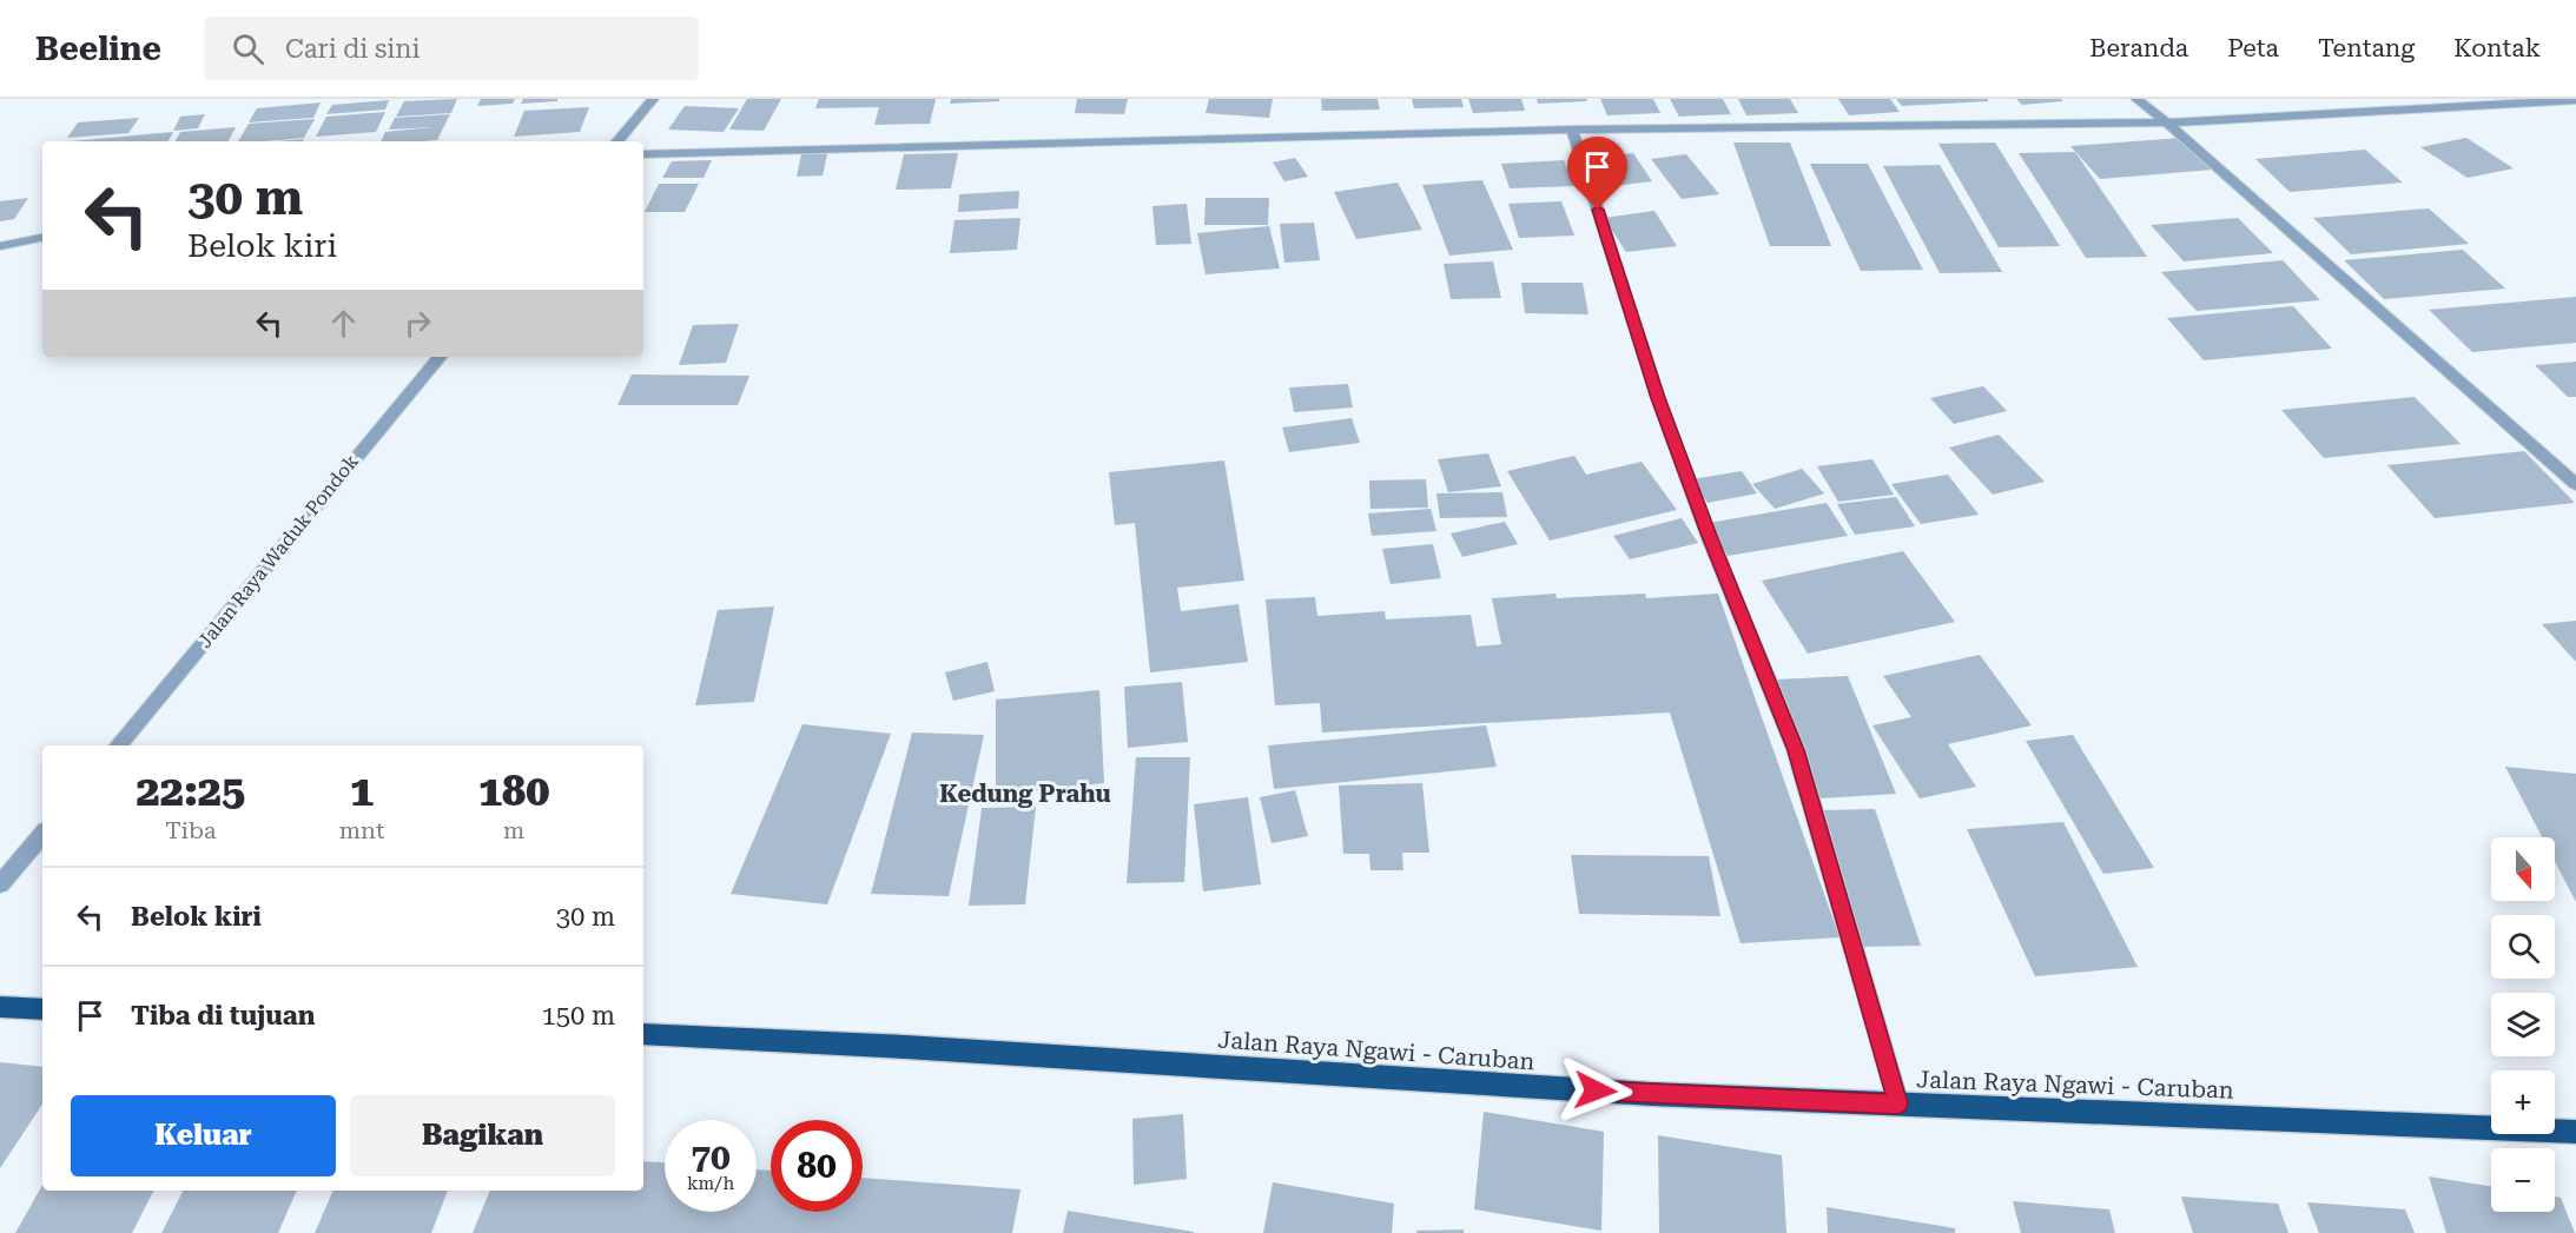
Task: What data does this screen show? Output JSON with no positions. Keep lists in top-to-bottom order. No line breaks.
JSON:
{"streets":{"highway":["Jalan Raya Ngawi - Caruban"],"street":["Jalan Raya Waduk Pondok"]},"districts":["Kedung Prahu"],"north":"bottom","page":{"header":"Beeline","search":"Cari di sini","nav":["Beranda","Peta","Tentang","Kontak"],"turn":["30 m","Belok kiri"],"eta":["22:25","Tiba","1","mnt","180","m"],"map_buttons":["+","−"],"list":[{"name":"Belok kiri","value":"30 m"},{"name":"Tiba di tujuan","value":"150 m"}],"buttons":["Keluar","Bagikan"],"speed":"70 km/h","limit":"80"}}
